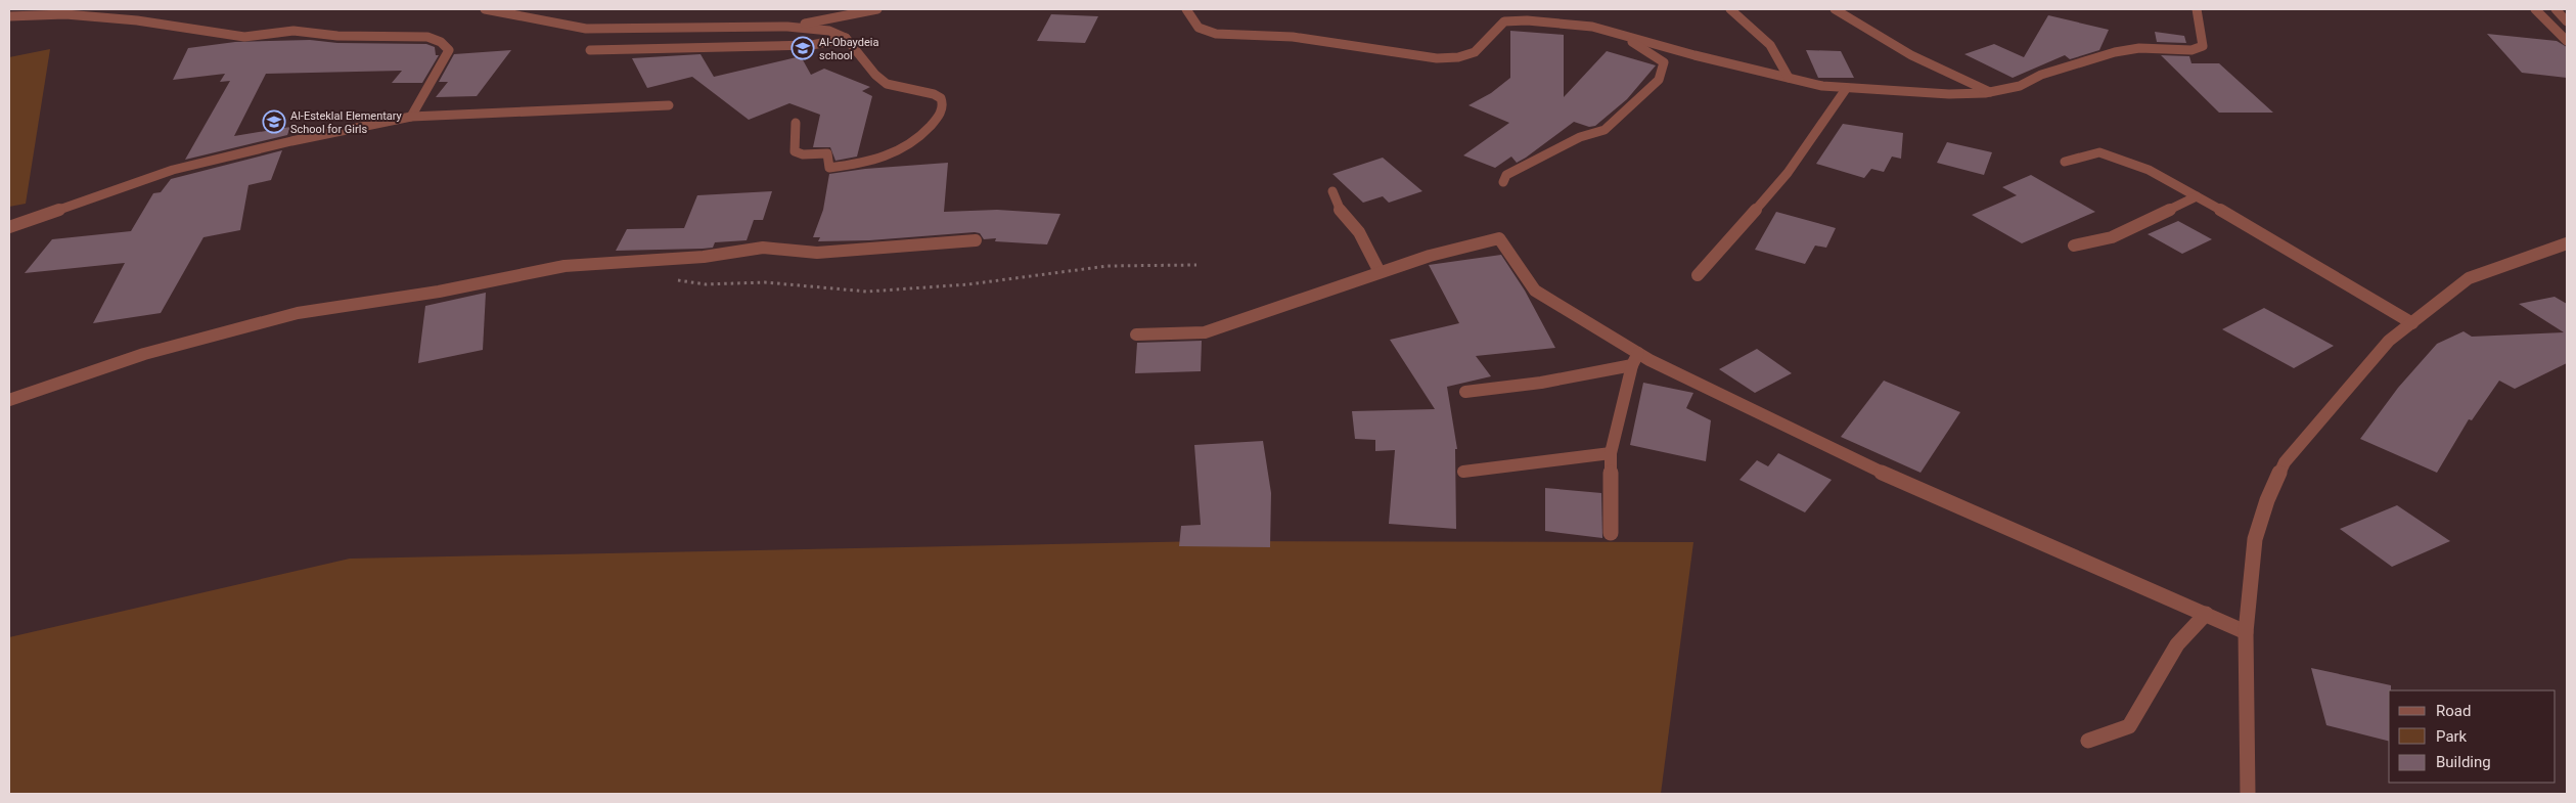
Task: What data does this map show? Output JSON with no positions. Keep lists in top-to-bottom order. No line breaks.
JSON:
{"places":{"school or university":["Al-Obaydeia school","Al-Esteklal Elementary School for Girls"]},"legend":["Road","Park","Building"]}
